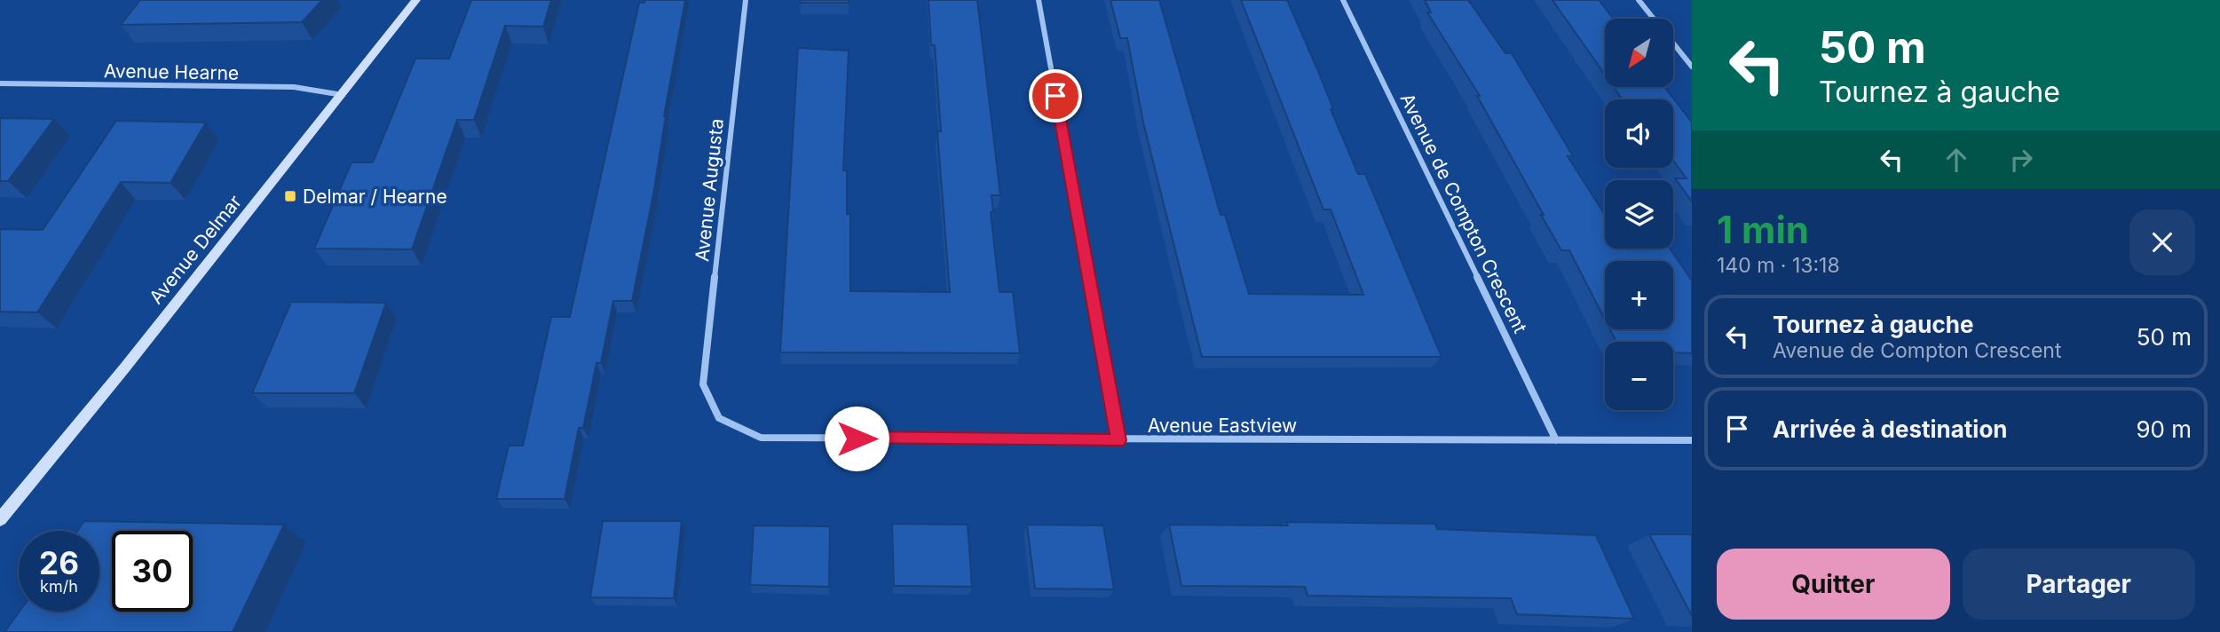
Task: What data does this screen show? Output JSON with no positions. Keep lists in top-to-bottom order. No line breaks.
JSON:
{"streets":{"street":["Avenue Hearne","Avenue Augusta","Avenue de Compton Crescent","Avenue Delmar","Avenue Eastview"]},"crossings":[["Avenue Hearne","Avenue Delmar"],["Avenue Augusta","Avenue Eastview"],["Avenue de Compton Crescent","Avenue Eastview"]],"places":{"transit":["Delmar / Hearne"]},"north":"bottom left","page":{"turn":["50 m","Tournez à gauche"],"map_buttons":["+","−"],"heading":["1 min","140 m · 13:18"],"list":[{"name":"Tournez à gauche","note":"Avenue de Compton Crescent","value":"50 m"},{"name":"Arrivée à destination","value":"90 m"}],"speed":"26 km/h","limit":"30","buttons":["Quitter","Partager"]}}
